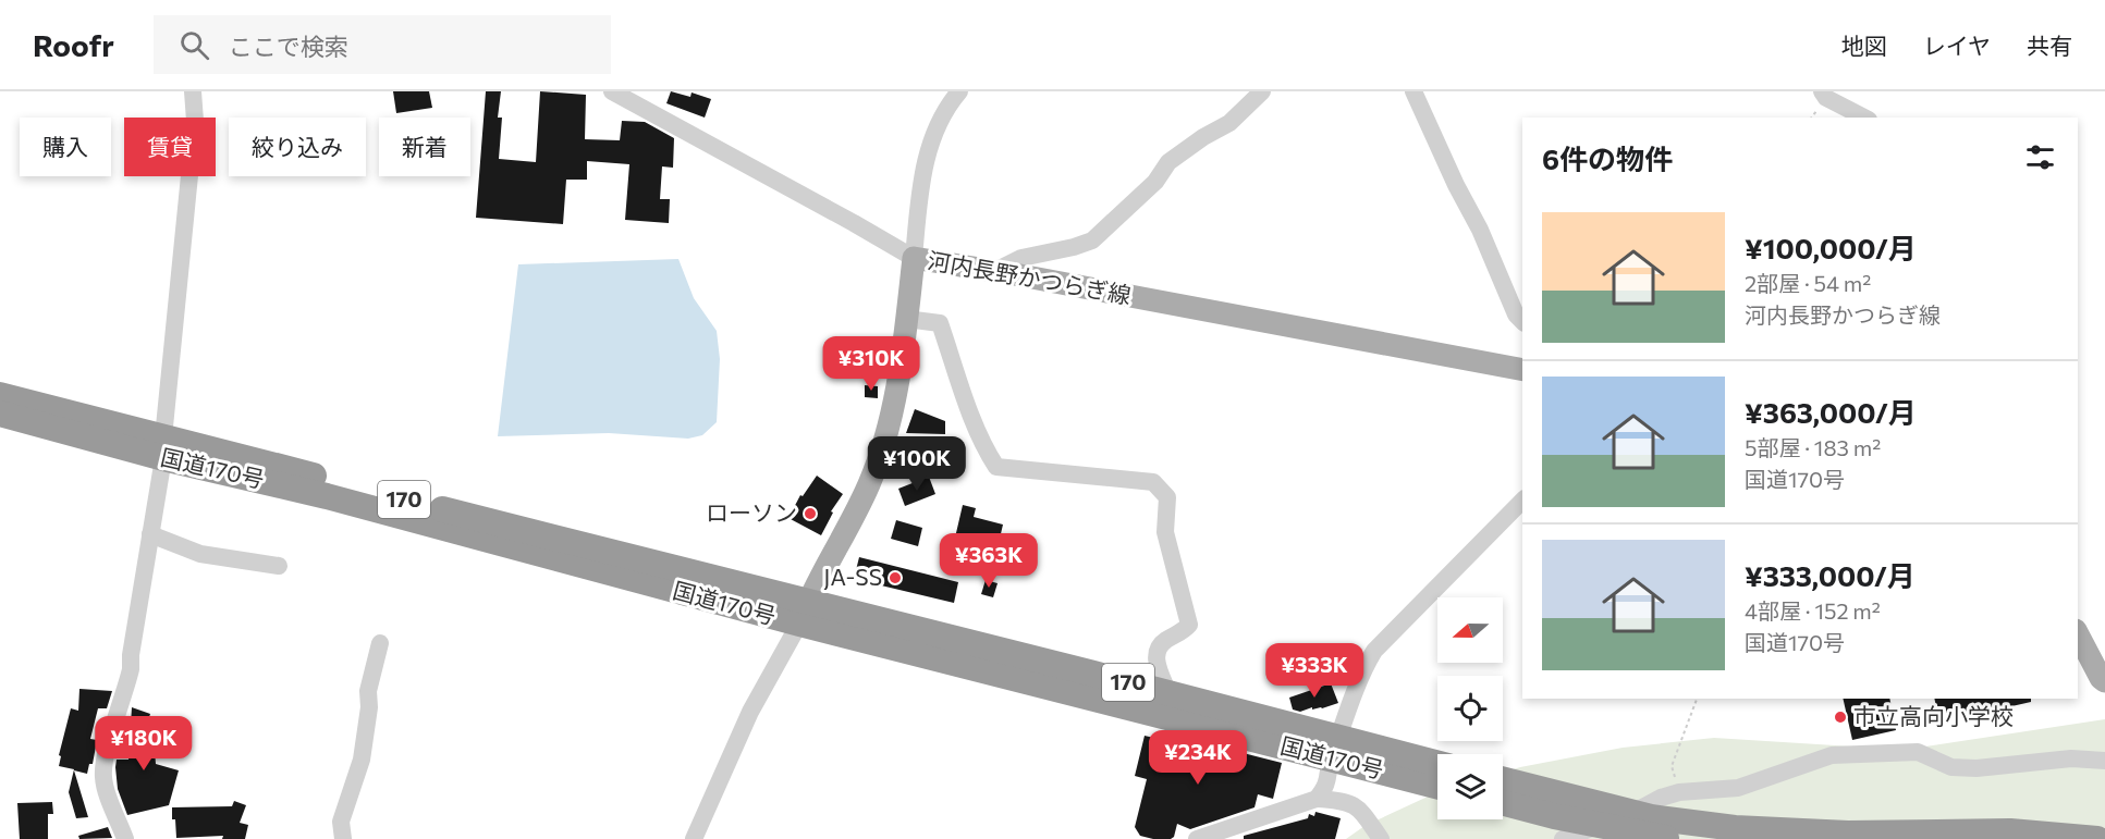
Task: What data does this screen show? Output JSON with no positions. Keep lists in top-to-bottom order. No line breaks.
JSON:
{"streets":{"highway":["国道170号","170"],"main road":["河内長野かつらぎ線"]},"crossings":[["河内長野かつらぎ線","国道170号"]],"places":["ローソン","JA-SS","市立高向小学校"],"north":"left","page":{"header":"Roofr","search":"ここで検索","nav":["地図","レイヤ","共有"],"chip":["購入","賃貸","絞り込み","新着"],"heading":"6件の物件","list":[{"name":"¥100,000/月","note":"2部屋 · 54 m² · 河内長野かつらぎ線"},{"name":"¥363,000/月","note":"5部屋 · 183 m² · 国道170号"},{"name":"¥333,000/月","note":"4部屋 · 152 m² · 国道170号"}],"price":["¥310K","¥100K","¥363K","¥333K","¥180K","¥234K"]}}
